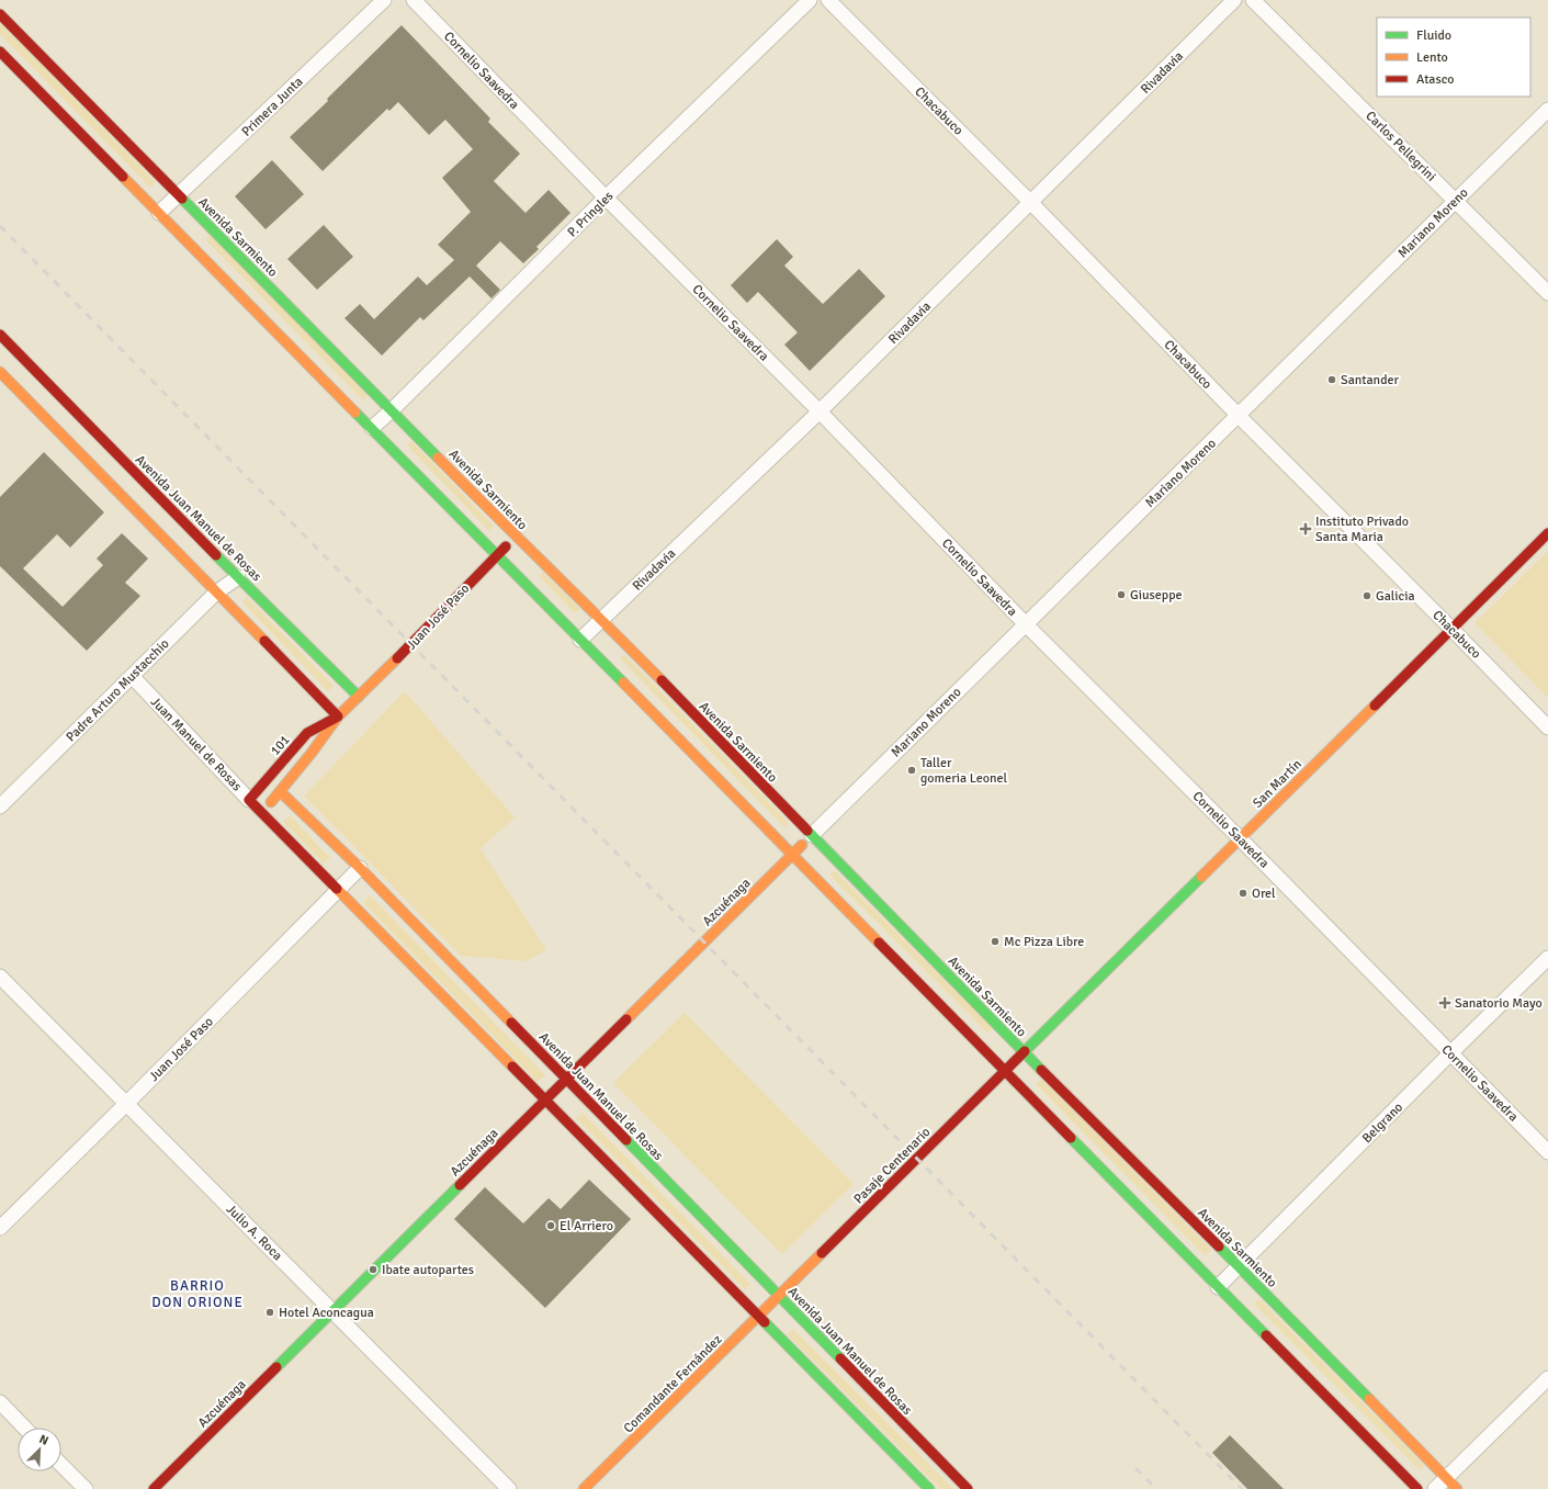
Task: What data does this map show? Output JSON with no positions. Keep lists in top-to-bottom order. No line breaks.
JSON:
{"streets":{"main road":["Avenida Sarmiento","Avenida Juan Manuel de Rosas","Juan José Paso","Juan Manuel de Rosas","101","San Martín","Azcuénaga","Pasaje Centenario","Comandante Fernández"],"street":["Cornelio Saavedra","Rivadavia","Primera Junta","Chacabuco","Carlos Pellegrini","P. Pringles","Mariano Moreno","Padre Arturo Mustacchio","Belgrano","Julio A. Roca"]},"crossings":[["Cornelio Saavedra","Rivadavia"],["Cornelio Saavedra","P. Pringles"],["Cornelio Saavedra","Mariano Moreno"],["Cornelio Saavedra","San Martín"],["Cornelio Saavedra","Belgrano"],["Rivadavia","Chacabuco"],["Rivadavia","Avenida Sarmiento"],["Primera Junta","Avenida Sarmiento"],["Chacabuco","Mariano Moreno"],["Chacabuco","San Martín"],["Carlos Pellegrini","Mariano Moreno"],["P. Pringles","Avenida Sarmiento"],["Mariano Moreno","Avenida Sarmiento"],["Mariano Moreno","Azcuénaga"],["Avenida Sarmiento","Juan José Paso"],["Avenida Sarmiento","San Martín"],["Avenida Sarmiento","Azcuénaga"],["Avenida Sarmiento","Belgrano"],["Avenida Sarmiento","Pasaje Centenario"],["Avenida Juan Manuel de Rosas","Juan José Paso"],["Avenida Juan Manuel de Rosas","Padre Arturo Mustacchio"],["Avenida Juan Manuel de Rosas","Azcuénaga"],["Avenida Juan Manuel de Rosas","Pasaje Centenario"],["Avenida Juan Manuel de Rosas","Comandante Fernández"],["Juan José Paso","Julio A. Roca"],["Padre Arturo Mustacchio","Juan Manuel de Rosas"],["Juan Manuel de Rosas","101"],["San Martín","Pasaje Centenario"],["Azcuénaga","Julio A. Roca"],["Pasaje Centenario","Comandante Fernández"]],"districts":["BARRIO DON ORIONE"],"places":{"other":["Santander","Giuseppe","Galicia","Taller gomeria Leonel","Orel","Mc Pizza Libre","El Arriero","Ibate autopartes","Hotel Aconcagua"],"health":["Instituto Privado Santa Maria","Sanatorio Mayo"]},"legend":["Fluido","Lento","Atasco"],"north":"top right"}
